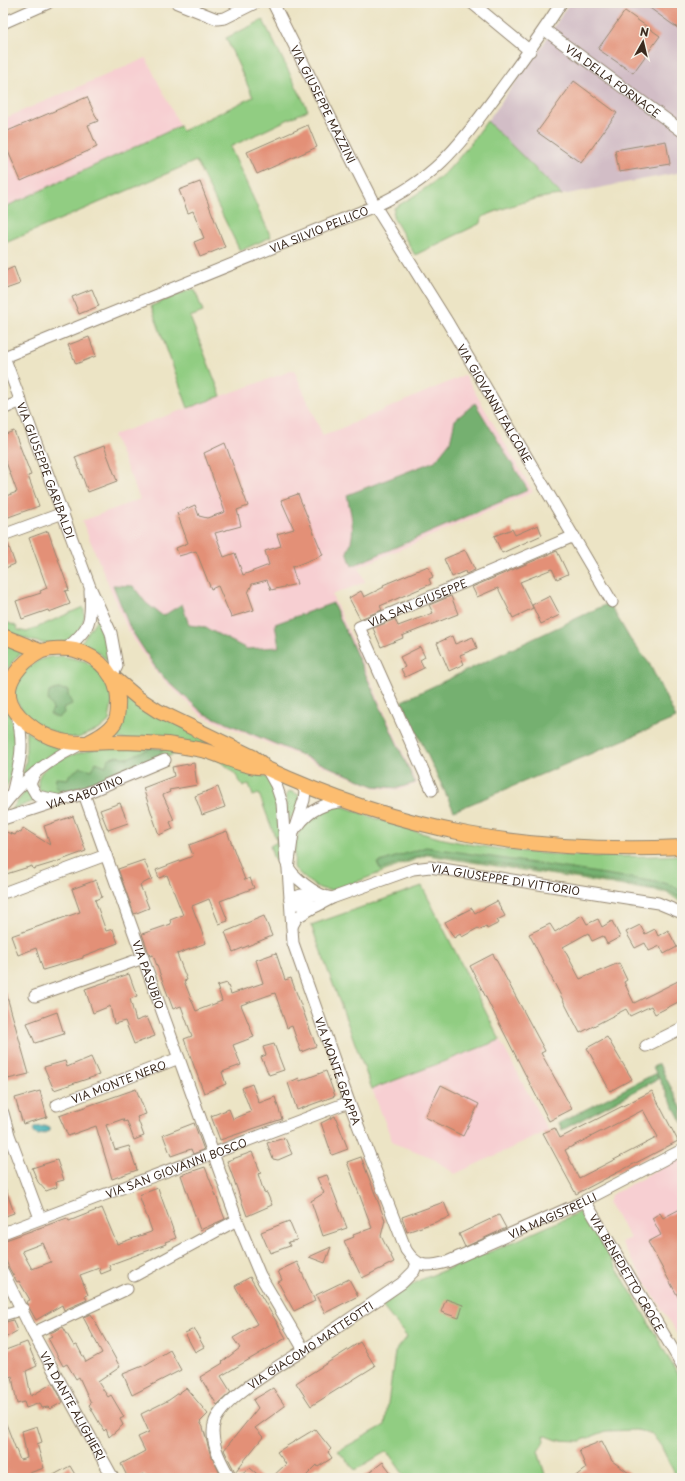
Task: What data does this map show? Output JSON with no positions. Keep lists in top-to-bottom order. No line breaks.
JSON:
{"streets":{"street":["VIA DELLA FORNACE","VIA GIUSEPPE MAZZINI","VIA SILVIO PELLICO","VIA GIOVANNI FALCONE","VIA GIUSEPPE GARIBALDI","VIA SAN GIUSEPPE","VIA SABOTINO","VIA GIUSEPPE DI VITTORIO","VIA PASUBIO","VIA MONTE GRAPPA","VIA MONTE NERO","VIA SAN GIOVANNI BOSCO","VIA MAGISTRELLI","VIA BENEDETTO CROCE","VIA GIACOMO MATTEOTTI","VIA DANTE ALIGHIERI"]},"crossings":[["VIA DELLA FORNACE","VIA SILVIO PELLICO"],["VIA GIUSEPPE MAZZINI","VIA SILVIO PELLICO"],["VIA GIUSEPPE MAZZINI","VIA GIOVANNI FALCONE"],["VIA SILVIO PELLICO","VIA GIOVANNI FALCONE"],["VIA SILVIO PELLICO","VIA GIUSEPPE GARIBALDI"],["VIA GIOVANNI FALCONE","VIA SAN GIUSEPPE"],["VIA SABOTINO","VIA PASUBIO"],["VIA GIUSEPPE DI VITTORIO","VIA MONTE GRAPPA"],["VIA PASUBIO","VIA MONTE NERO"],["VIA PASUBIO","VIA SAN GIOVANNI BOSCO"],["VIA PASUBIO","VIA GIACOMO MATTEOTTI"],["VIA MONTE GRAPPA","VIA SAN GIOVANNI BOSCO"],["VIA MONTE GRAPPA","VIA MAGISTRELLI"],["VIA MONTE GRAPPA","VIA GIACOMO MATTEOTTI"],["VIA MAGISTRELLI","VIA BENEDETTO CROCE"],["VIA MAGISTRELLI","VIA GIACOMO MATTEOTTI"]],"north":"top"}
